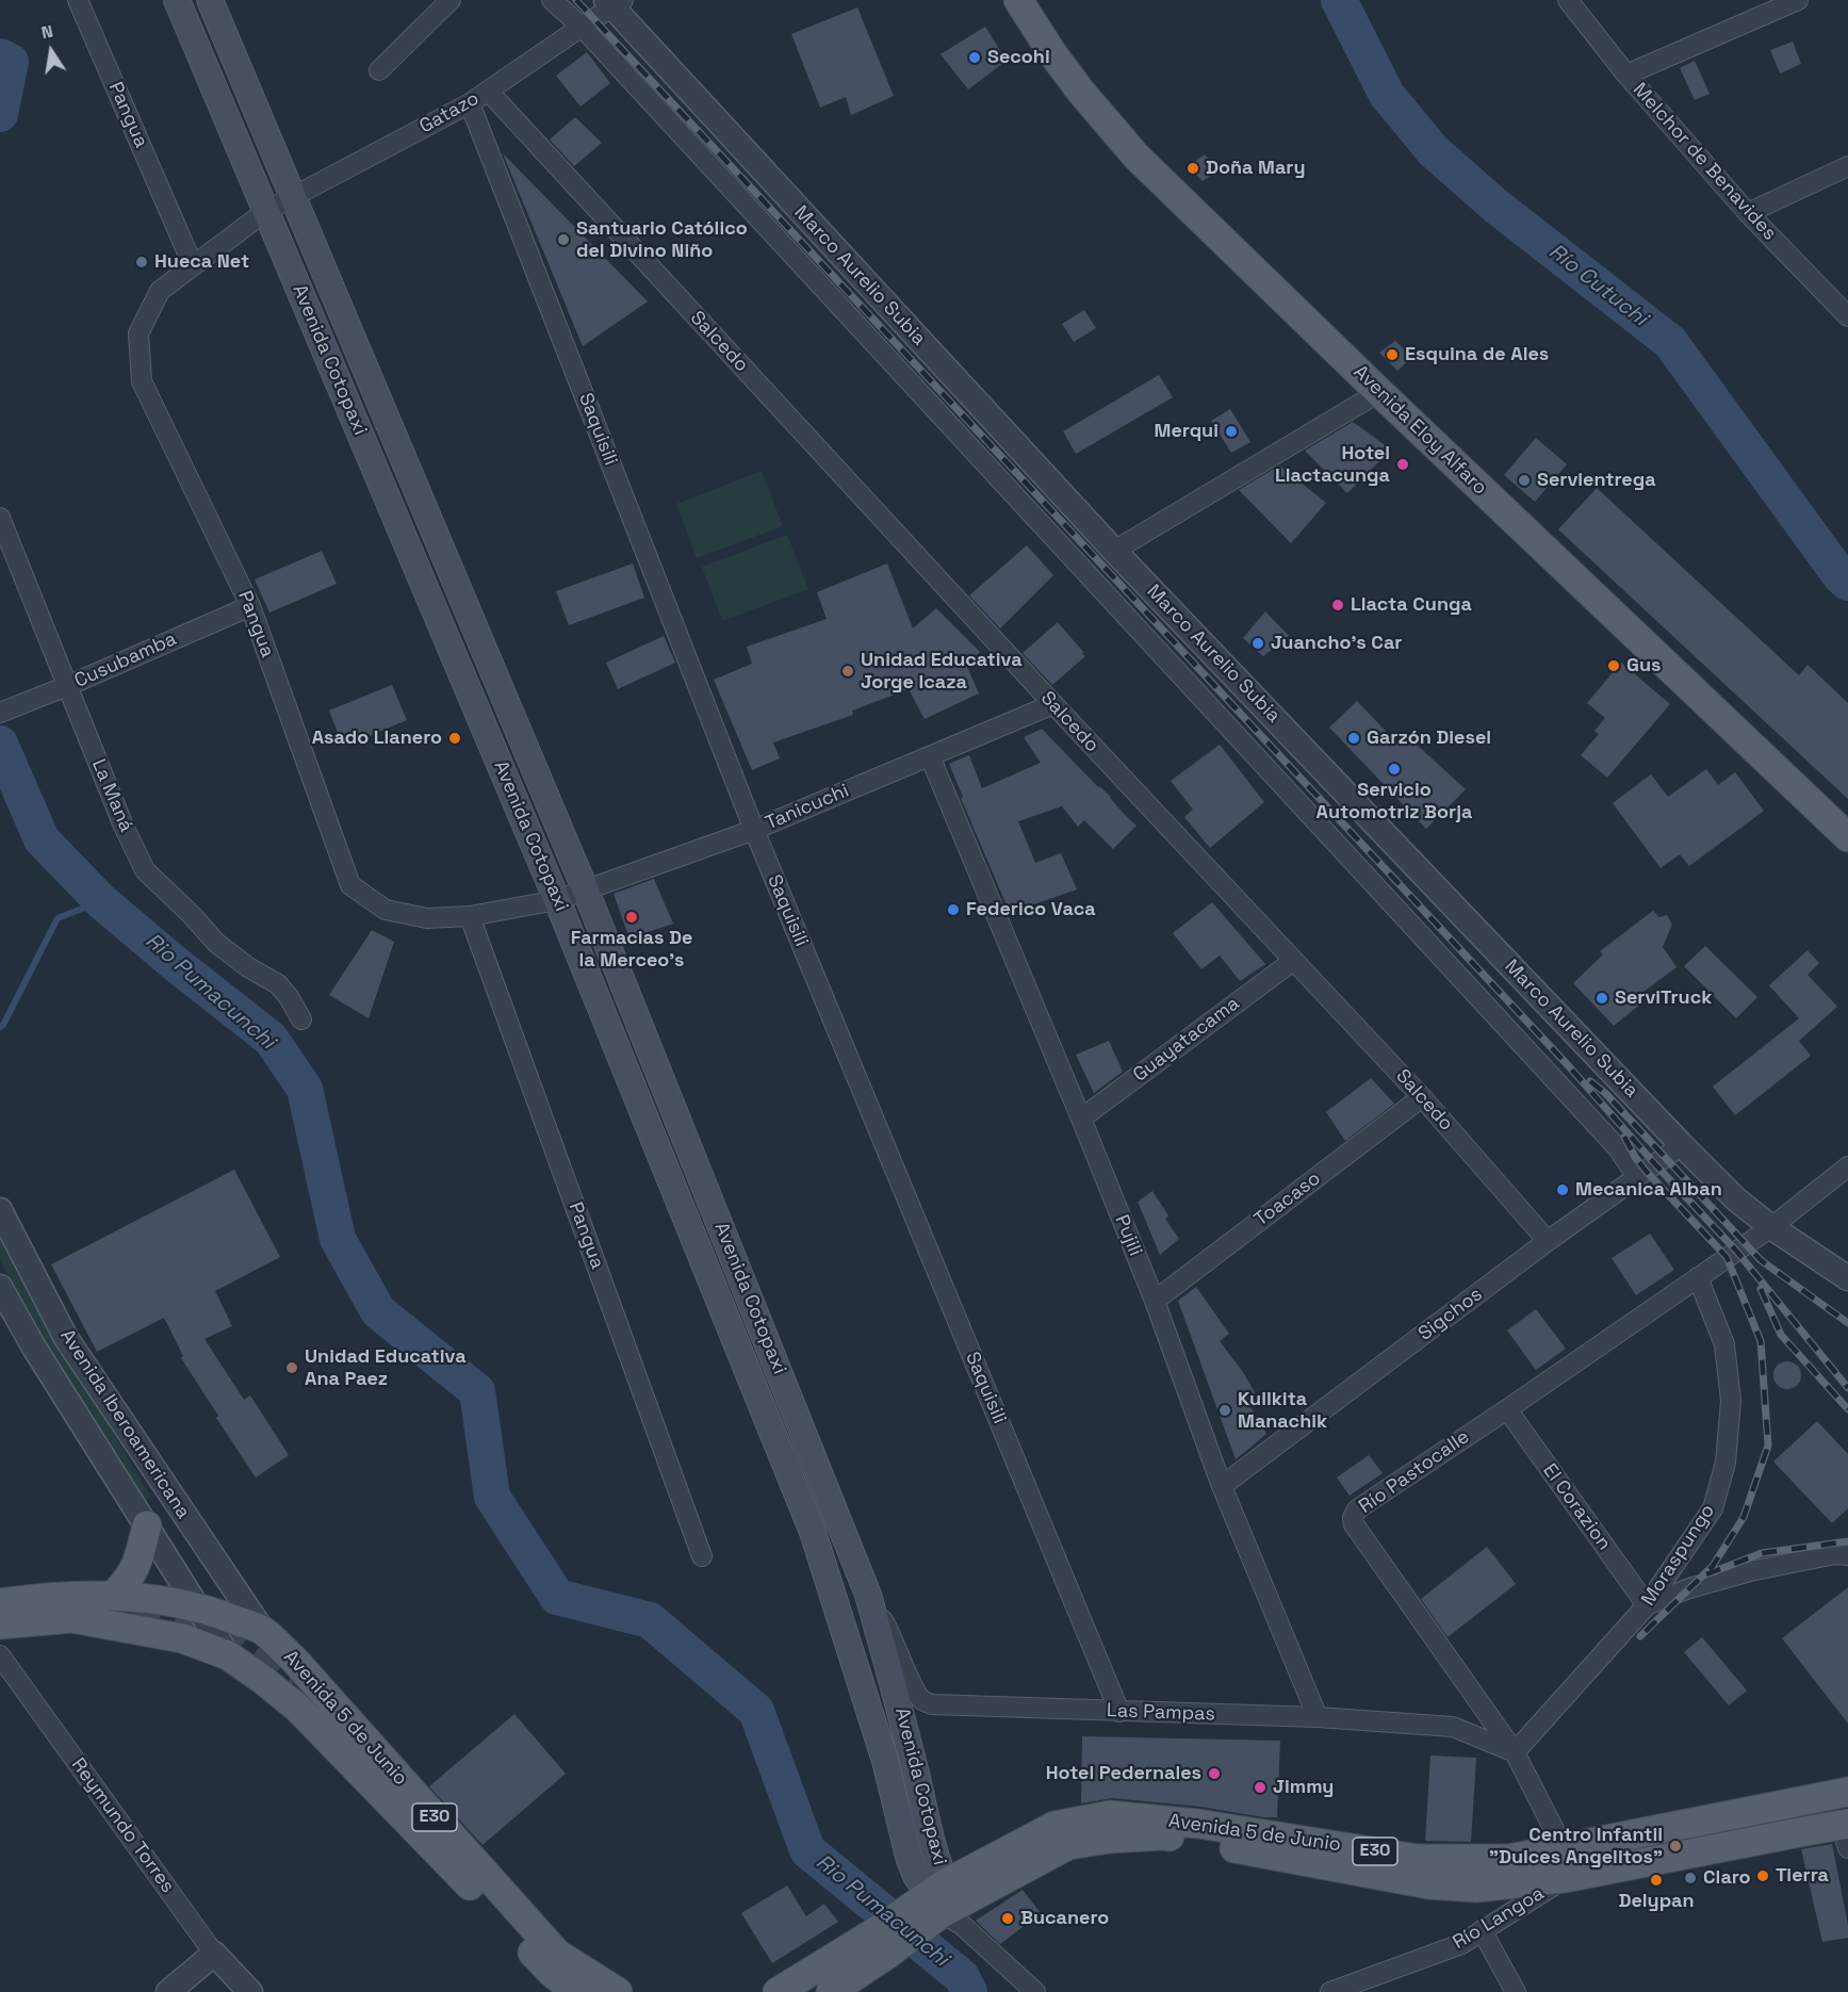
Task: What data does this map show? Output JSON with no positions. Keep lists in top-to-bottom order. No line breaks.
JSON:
{"streets":{"main road":["Avenida Cotopaxi","Avenida Eloy Alfaro","Avenida 5 de Junio","E30"],"street":["Gatazo","Pangua","Melchor de Benavides","Marco Aurelio Subia","Salcedo","Saquisili","Cusubamba","La Maná","Tanicuchi","Guayatacama","Toacaso","Pujili","Sigchos","Avenida Iberoamericana","Río Pastocalle","El Corazion","Moraspungo","Las Pampas","Reymundo Torres","Río Langoa"]},"crossings":[["Gatazo","Pangua"],["Gatazo","Marco Aurelio Subia"],["Gatazo","Salcedo"],["Gatazo","Avenida Cotopaxi"],["Gatazo","Saquisili"],["Pangua","Avenida Cotopaxi"],["Pangua","Cusubamba"],["Pangua","Tanicuchi"],["Marco Aurelio Subia","Sigchos"],["Marco Aurelio Subia","Río Pastocalle"],["Salcedo","Tanicuchi"],["Salcedo","Guayatacama"],["Salcedo","Toacaso"],["Salcedo","Sigchos"],["Avenida Cotopaxi","Tanicuchi"],["Avenida Cotopaxi","Las Pampas"],["Avenida Cotopaxi","Avenida 5 de Junio"],["Saquisili","Tanicuchi"],["Saquisili","Las Pampas"],["Cusubamba","La Maná"],["Tanicuchi","Pujili"],["Guayatacama","Pujili"],["Toacaso","Pujili"],["Pujili","Sigchos"],["Pujili","Las Pampas"],["Avenida Iberoamericana","Avenida 5 de Junio"],["Río Pastocalle","El Corazion"],["Río Pastocalle","Moraspungo"],["Río Pastocalle","Las Pampas"],["Río Pastocalle","Avenida 5 de Junio"],["Río Pastocalle","Río Langoa"],["El Corazion","Moraspungo"],["Moraspungo","Las Pampas"],["Avenida 5 de Junio","Río Langoa"]],"water":["Río Cutuchi","Rio Pumacunchi"],"places":["Secohi","Doña Mary","Santuario Católico del Divino Niño","Hueca Net","Esquina de Ales","Merqui","Hotel Llactacunga","Servientrega","Llacta Cunga","Juancho's Car","Gus","Unidad Educativa Jorge Icaza","Asado Llanero","Garzón Diesel","Servicio Automotriz Borja","Federico Vaca","Farmacias De la Merceo's","ServiTruck","Mecanica Alban","Unidad Educativa Ana Paez","Kullkita Manachik","Hotel Pedernales","Jimmy","Centro Infantil \"Dulces Angelitos\"","Tierra","Claro","Delypan","Bucanero"],"north":"top"}
